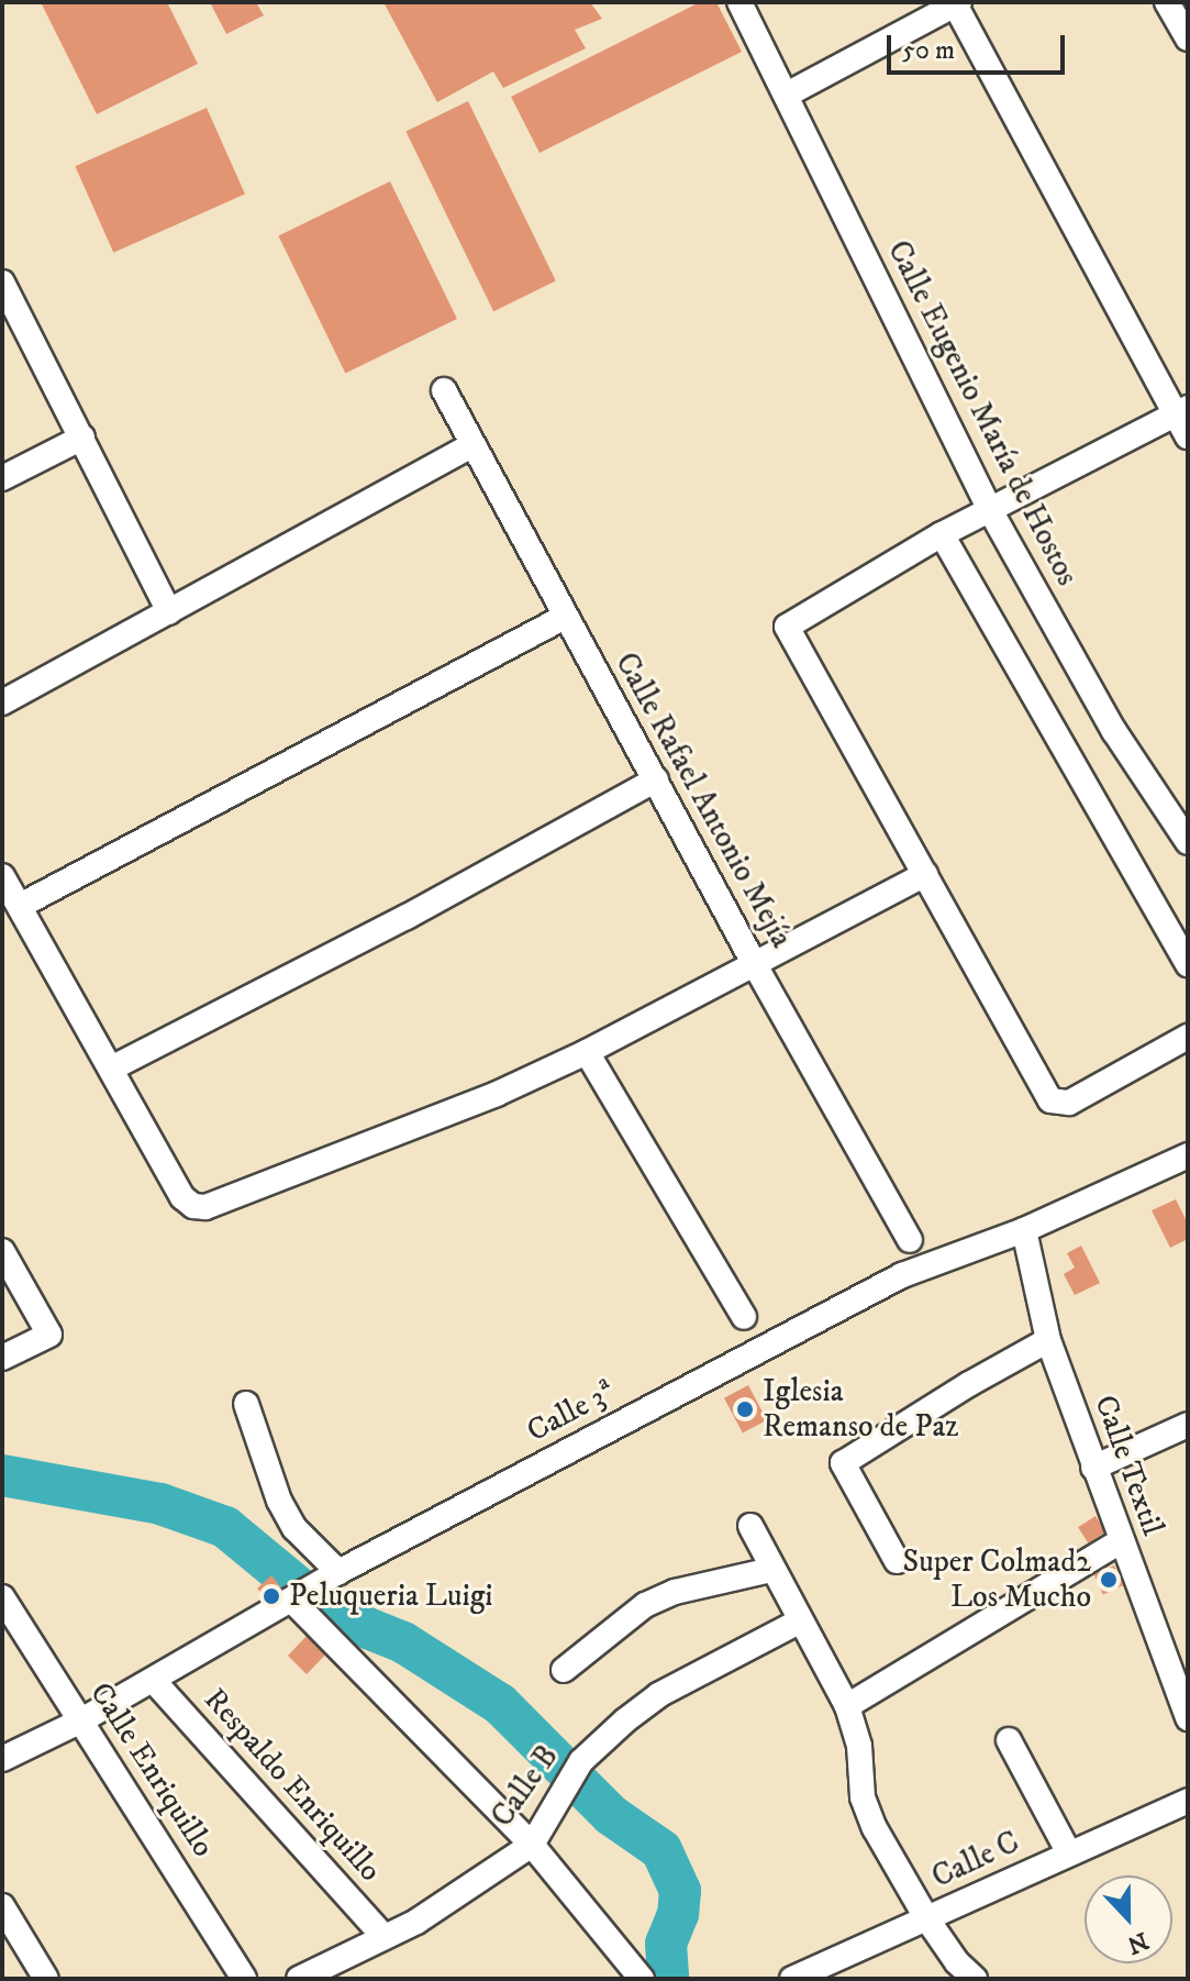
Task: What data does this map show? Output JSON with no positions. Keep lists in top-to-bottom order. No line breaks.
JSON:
{"streets":{"street":["Calle Eugenio María de Hostos","Calle Rafael Antonio Mejía","Calle 3ª","Calle Textil","Calle Enriquillo","Respaldo Enriquillo","Calle B","Calle C"]},"crossings":[["Calle 3ª","Calle Textil"],["Calle 3ª","Calle Enriquillo"],["Calle 3ª","Respaldo Enriquillo"],["Respaldo Enriquillo","Calle B"]],"places":["Iglesia Remanso de Paz","Super Colmad2 Los Mucho","Peluqueria Luigi"],"scale_bar":"50 m","north":"bottom"}
